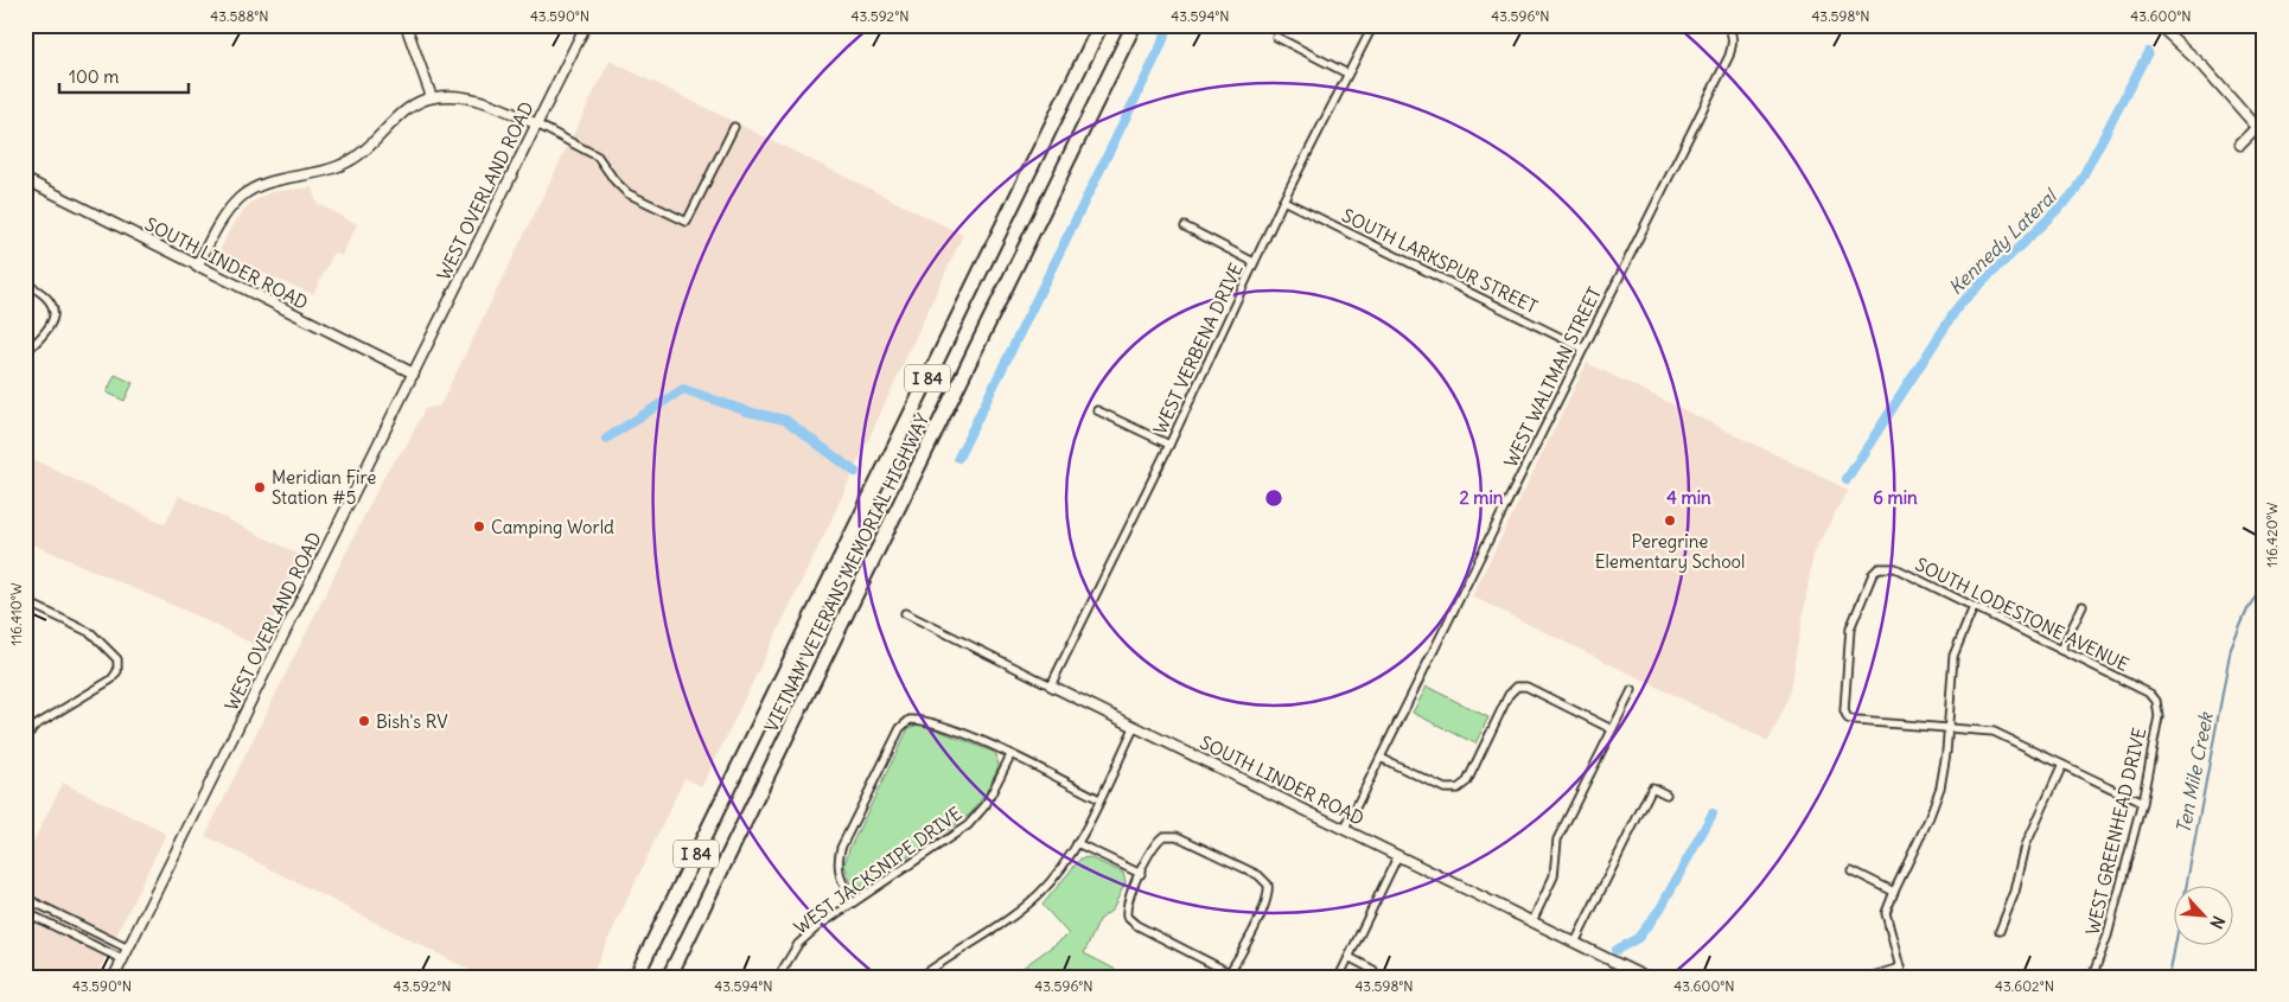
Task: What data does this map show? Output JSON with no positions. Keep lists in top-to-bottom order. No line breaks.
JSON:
{"streets":{"highway":["I 84","VIETNAM VETERANS MEMORIAL HIGHWAY"],"street":["WEST OVERLAND ROAD","SOUTH LARKSPUR STREET","SOUTH LINDER ROAD","WEST VERBENA DRIVE","WEST WALTMAN STREET","SOUTH LODESTONE AVENUE","WEST GREENHEAD DRIVE","WEST JACKSNIPE DRIVE"]},"crossings":[["WEST OVERLAND ROAD","SOUTH LINDER ROAD"],["SOUTH LARKSPUR STREET","WEST VERBENA DRIVE"],["SOUTH LARKSPUR STREET","WEST WALTMAN STREET"],["SOUTH LINDER ROAD","WEST VERBENA DRIVE"],["SOUTH LINDER ROAD","WEST WALTMAN STREET"],["SOUTH LODESTONE AVENUE","WEST GREENHEAD DRIVE"]],"water":["Kennedy Lateral","Ten Mile Creek"],"places":["Meridian Fire Station #5","Peregrine Elementary School","Camping World","Bish's RV"],"scale_bar":"100 m","north":"bottom right","coordinates":["43.588°N","43.590°N","43.592°N","43.594°N","43.596°N","43.598°N","43.600°N","116.420°W","116.410°W","43.602°N"],"rings":["2 min","4 min","6 min"]}
